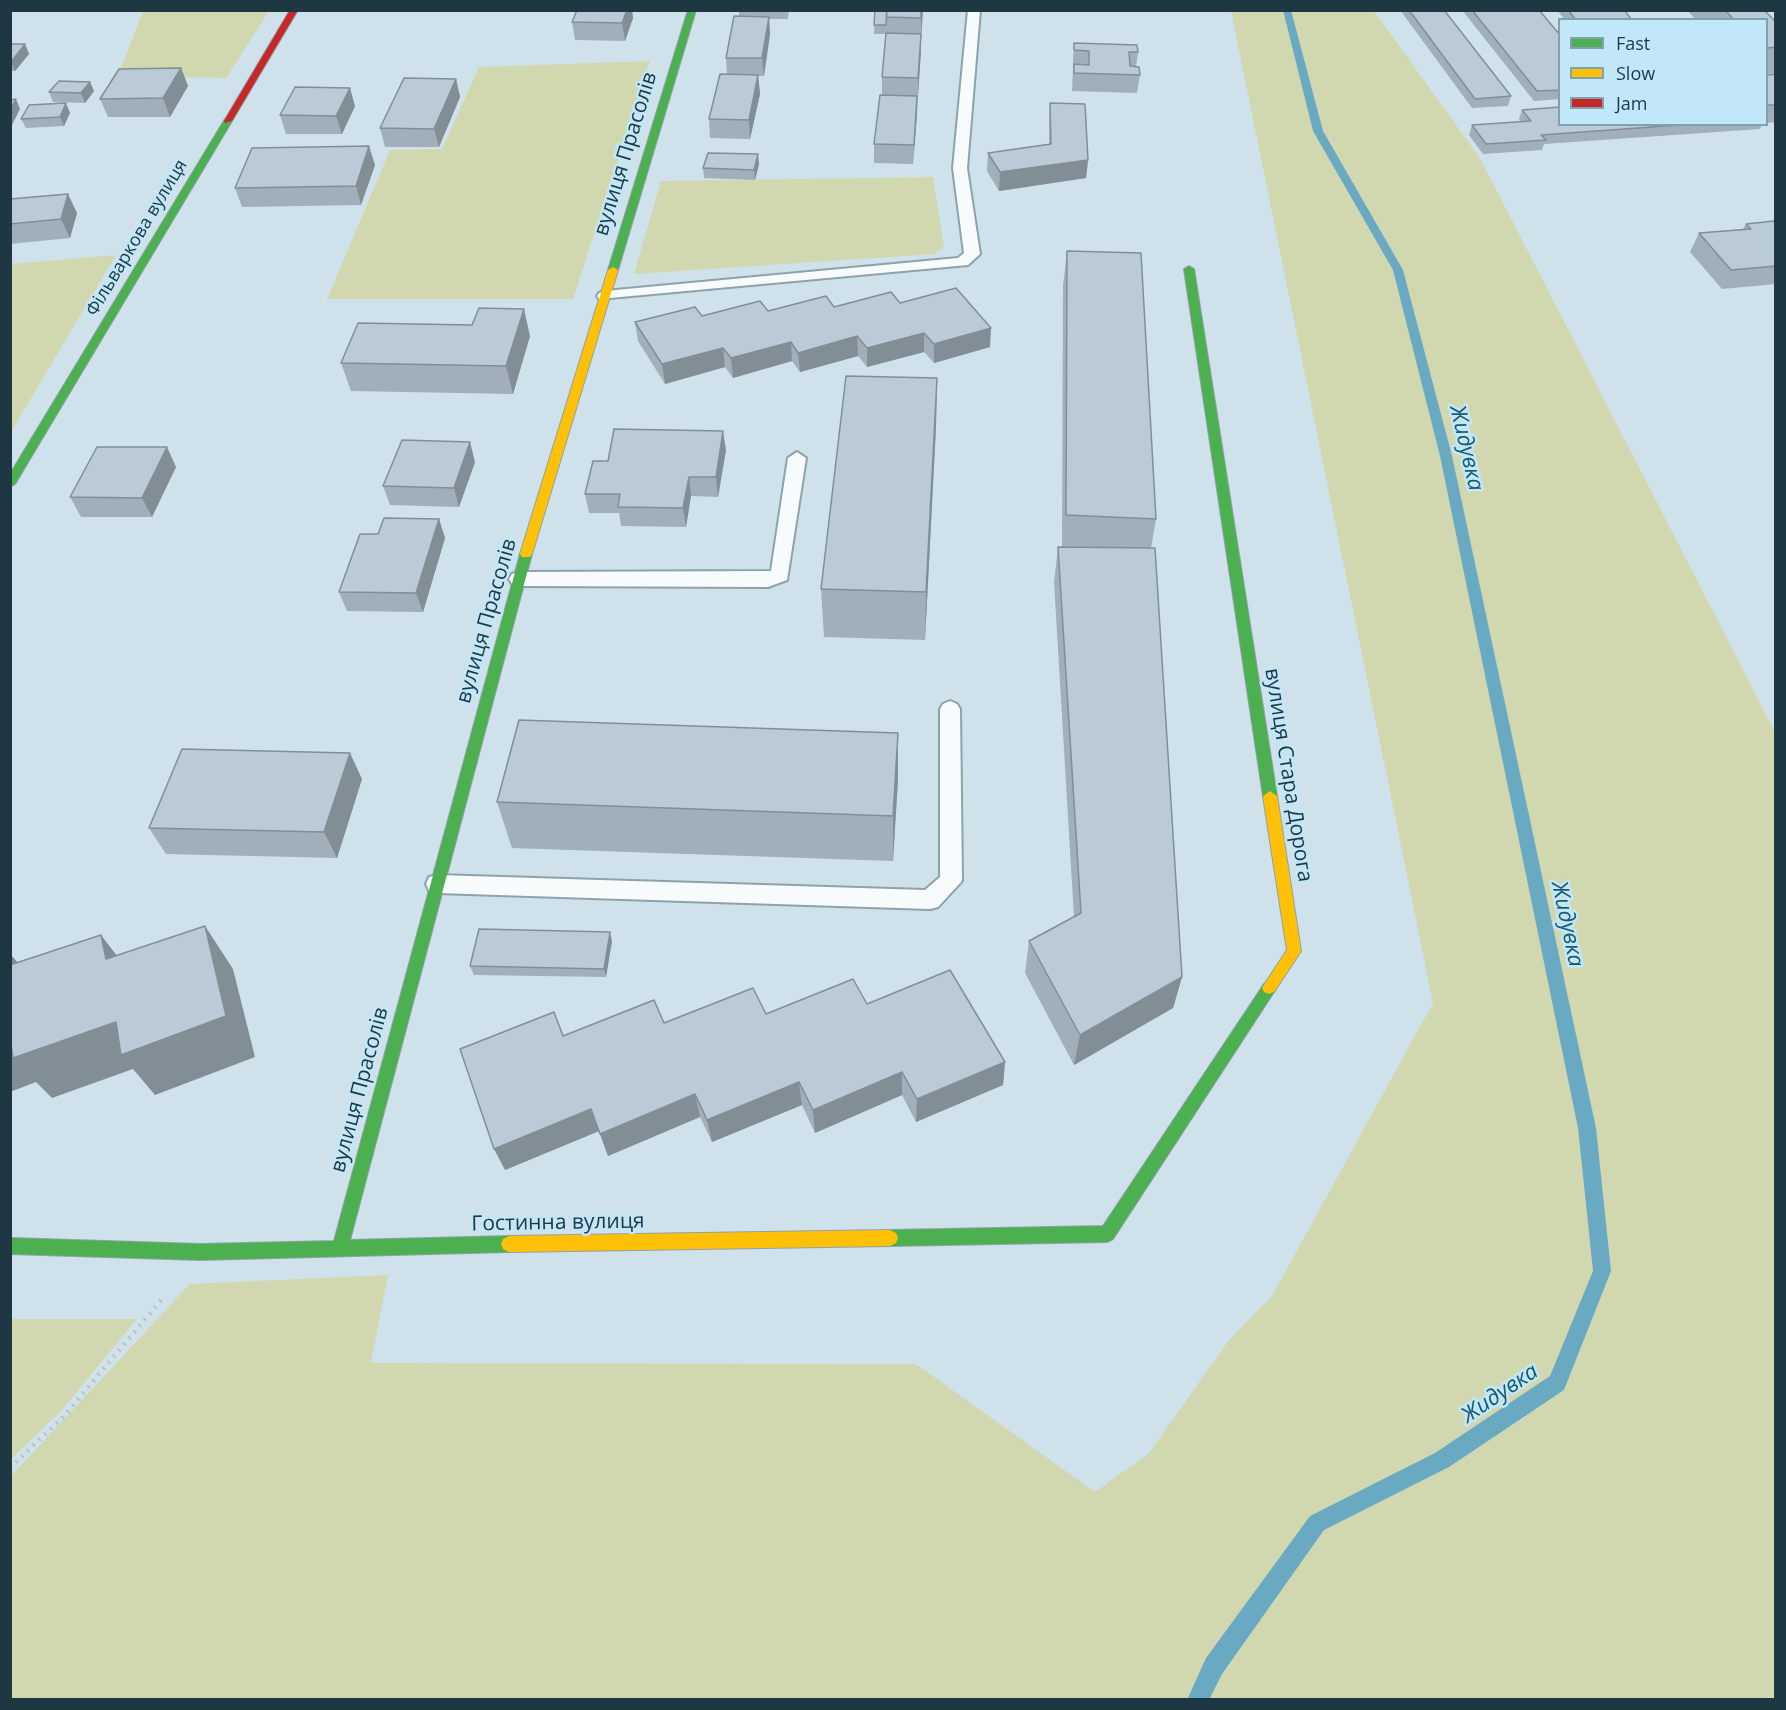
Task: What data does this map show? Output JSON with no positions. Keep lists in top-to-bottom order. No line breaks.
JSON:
{"streets":{"street":["вулиця Прасолів","Фільваркова вулиця","вулиця Стара Дорога","Гостинна вулиця"]},"crossings":[["вулиця Прасолів","Гостинна вулиця"],["вулиця Стара Дорога","Гостинна вулиця"]],"water":["Жидувка"],"legend":["Fast","Slow","Jam"]}
